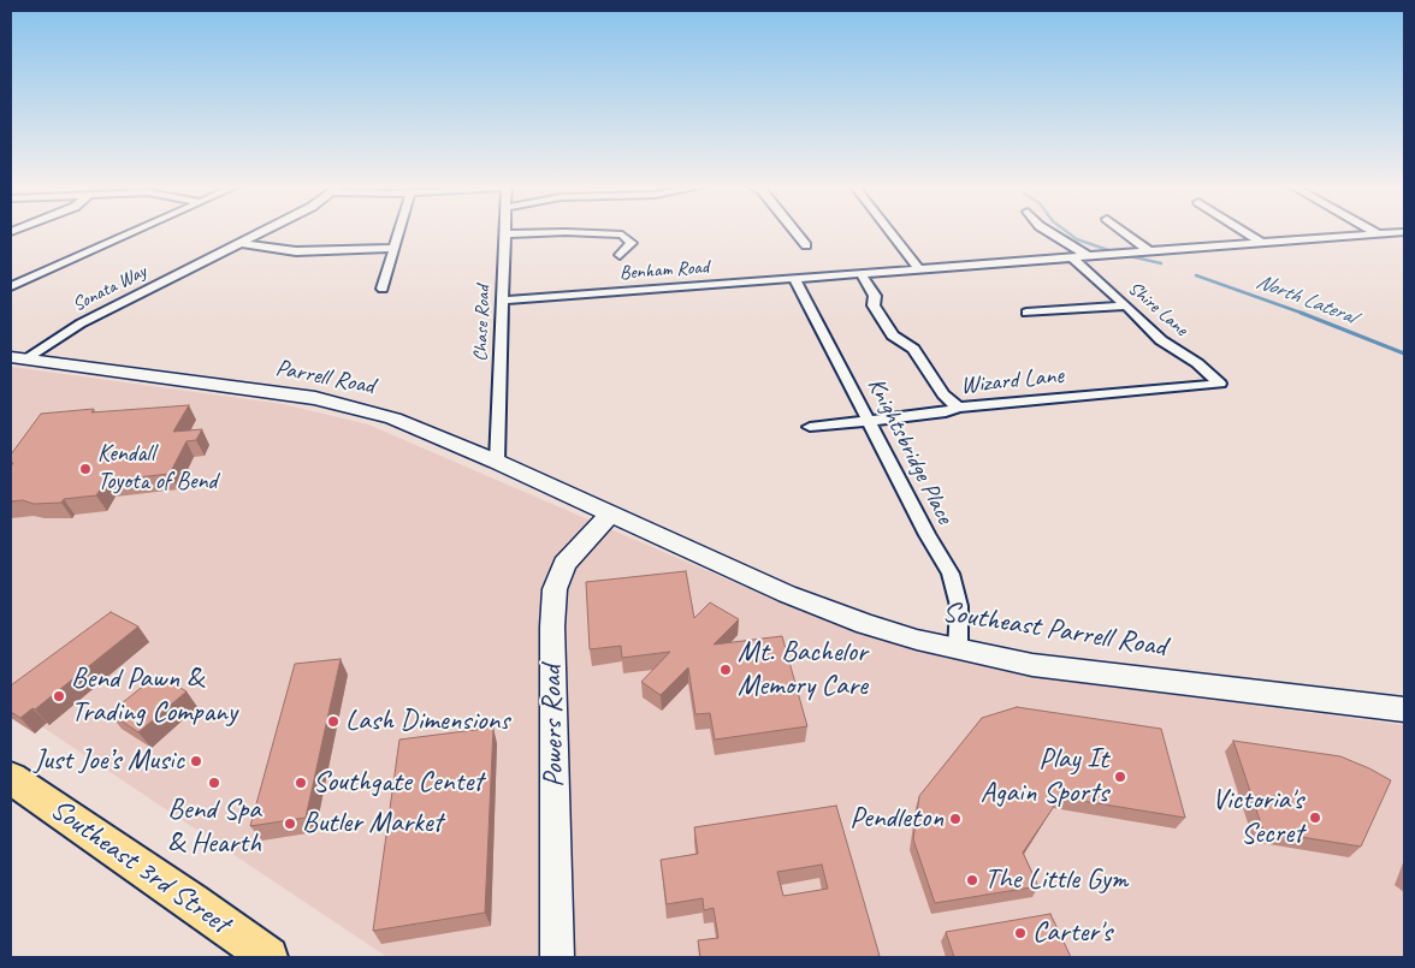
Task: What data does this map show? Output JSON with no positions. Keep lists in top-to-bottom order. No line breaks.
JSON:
{"streets":{"main road":["Southeast 3rd Street"],"street":["Benham Road","Sonata Way","Shire Lane","Chase Road","Parrell Road","Wizard Lane","Knightsbridge Place","Southeast Parrell Road","Powers Road"]},"crossings":[["Benham Road","Shire Lane"],["Benham Road","Chase Road"],["Benham Road","Knightsbridge Place"],["Sonata Way","Parrell Road"],["Shire Lane","Wizard Lane"],["Chase Road","Parrell Road"],["Parrell Road","Southeast Parrell Road"],["Parrell Road","Powers Road"],["Wizard Lane","Knightsbridge Place"],["Knightsbridge Place","Southeast Parrell Road"],["Southeast Parrell Road","Powers Road"]],"water":["North Lateral"],"places":["Kendall Toyota of Bend","Mt. Bachelor Memory Care","Bend Pawn & Trading Company","Lash Dimensions","Just Joe’s Music","Play It Again Sports","Bend Spa & Hearth","Southgate Centet","Victoria's Secret","Pendleton","Butler Market","The Little Gym","Carter's"]}
